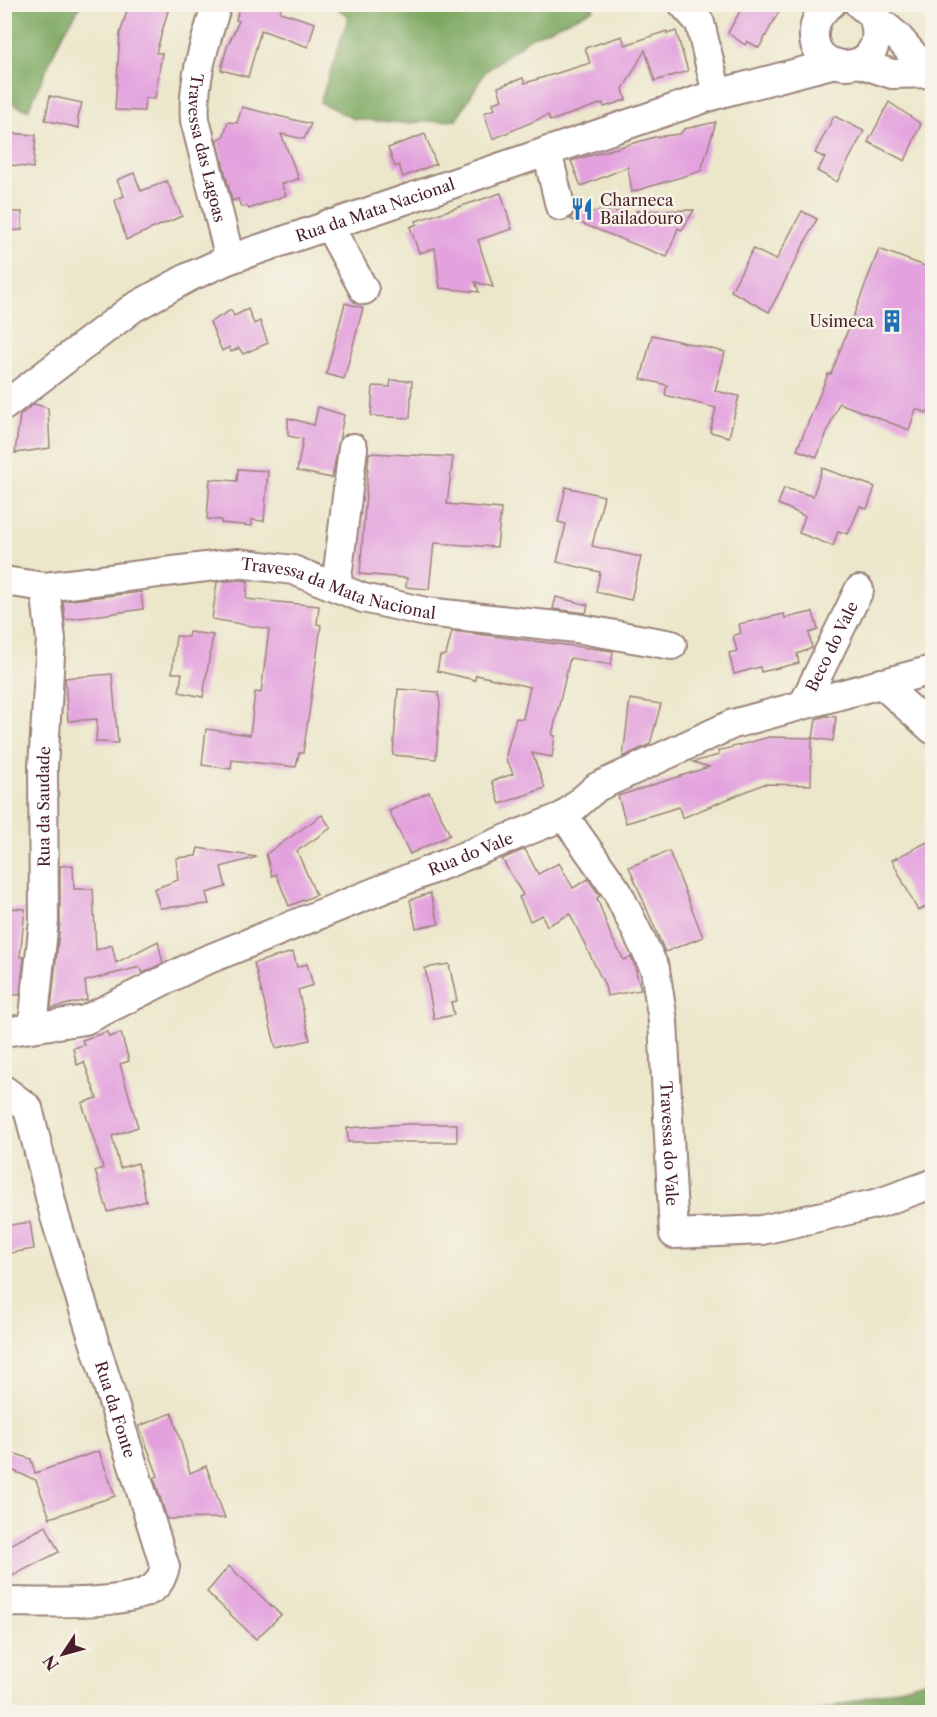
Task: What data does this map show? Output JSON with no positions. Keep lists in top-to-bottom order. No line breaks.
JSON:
{"streets":{"street":["Travessa das Lagoas","Rua da Mata Nacional","Travessa da Mata Nacional","Beco do Vale","Rua da Saudade","Rua do Vale","Travessa do Vale","Rua da Fonte"]},"crossings":[["Travessa das Lagoas","Rua da Mata Nacional"],["Travessa da Mata Nacional","Rua da Saudade"],["Beco do Vale","Rua do Vale"],["Rua da Saudade","Rua do Vale"],["Rua do Vale","Travessa do Vale"]],"places":{"restaurant":["Charneca Bailadouro"],"building":["Usimeca"]},"north":"bottom left"}
